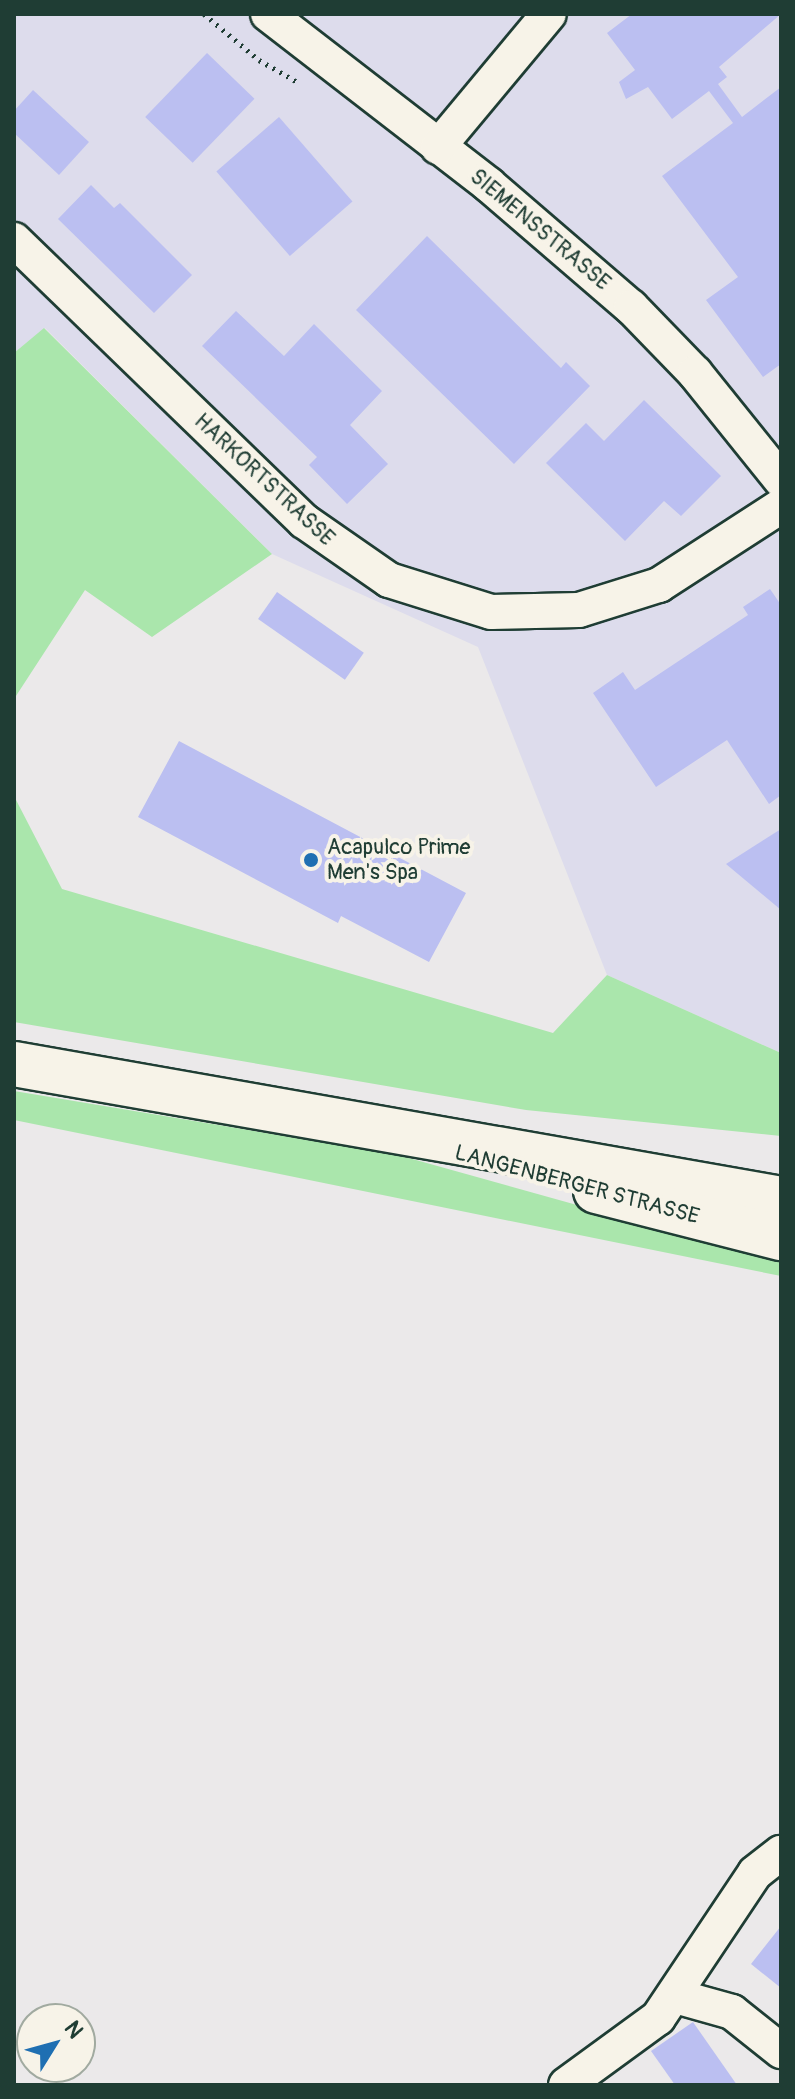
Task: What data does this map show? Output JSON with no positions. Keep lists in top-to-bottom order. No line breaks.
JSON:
{"streets":{"main road":["LANGENBERGER STRASSE"],"street":["SIEMENSSTRASSE","HARKORTSTRASSE"]},"places":["Acapulco Prime Men's Spa"],"north":"top right"}
